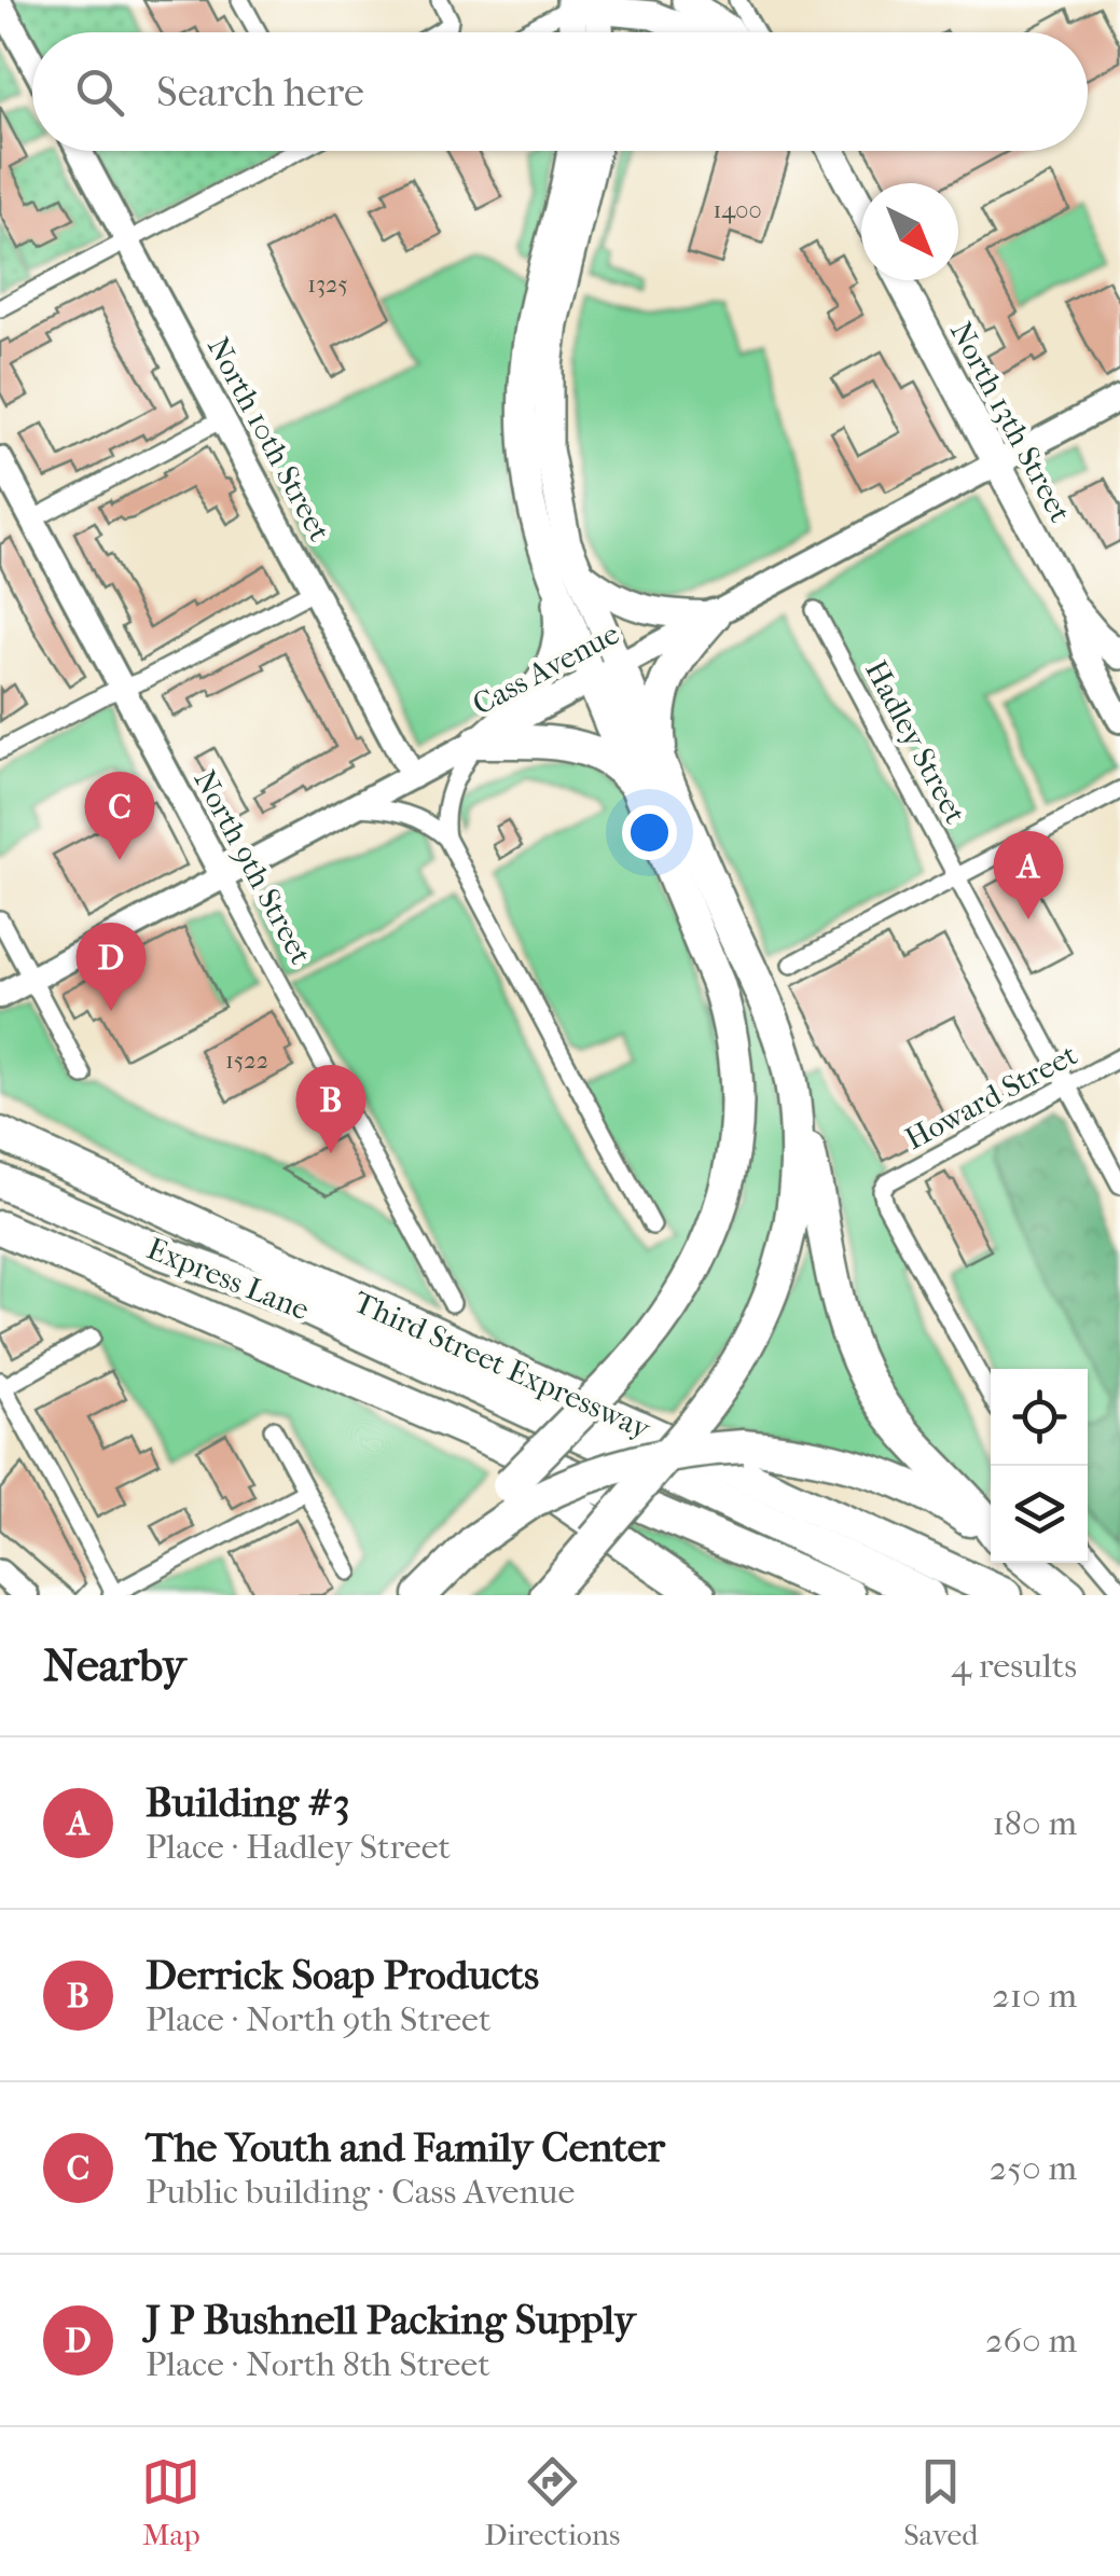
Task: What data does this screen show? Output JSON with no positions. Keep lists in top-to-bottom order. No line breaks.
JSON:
{"streets":{"highway":["Express Lane","Third Street Expressway"],"main road":["North 13th Street"],"street":["North 10th Street","Cass Avenue","Hadley Street","North 9th Street","Howard Street"]},"crossings":[["North 13th Street","Cass Avenue"],["North 10th Street","Cass Avenue"],["Cass Avenue","North 9th Street"],["Hadley Street","Howard Street"]],"house_numbers":["1400","1325","1522"],"north":"bottom right","page":{"search":"Search here","pins":["C","A","D","B"],"heading":["Nearby","4 results"],"list":[{"mark":"A","name":"Building #3","note":"Place · Hadley Street","value":"180 m"},{"mark":"B","name":"Derrick Soap Products","note":"Place · North 9th Street","value":"210 m"},{"mark":"C","name":"The Youth and Family Center","note":"Public building · Cass Avenue","value":"250 m"},{"mark":"D","name":"J P Bushnell Packing Supply","note":"Place · North 8th Street","value":"260 m"}],"nav":["Map","Directions","Saved"]}}
